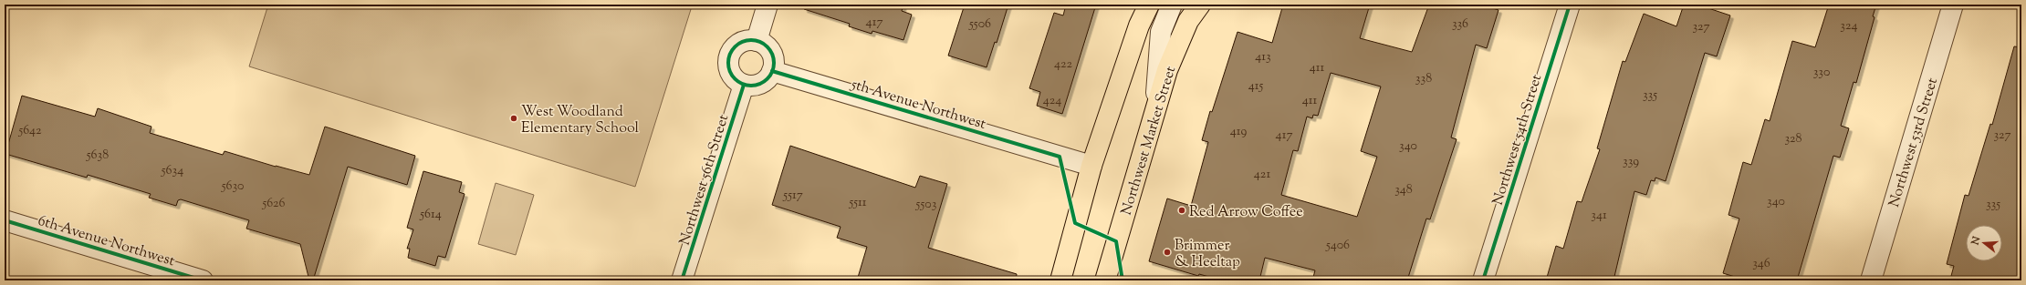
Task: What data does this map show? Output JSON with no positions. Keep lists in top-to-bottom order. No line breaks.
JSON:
{"streets":{"main road":["Northwest Market Street"],"street":["5th Avenue Northwest","Northwest 54th Street","Northwest 53rd Street","Northwest 56th Street","6th Avenue Northwest"]},"crossings":[["5th Avenue Northwest","Northwest 56th Street"]],"places":["West Woodland Elementary School","Red Arrow Coffee","Brimmer & Heeltap"],"house_numbers":["417","5506","336","324","327","413","422","411","330","338","415","335","424","411","5642","419","417","327","328","340","5638","339","5634","421","5630","348","5517","340","5511","5626","5503","335","5614","341","5406","346"],"north":"left"}
